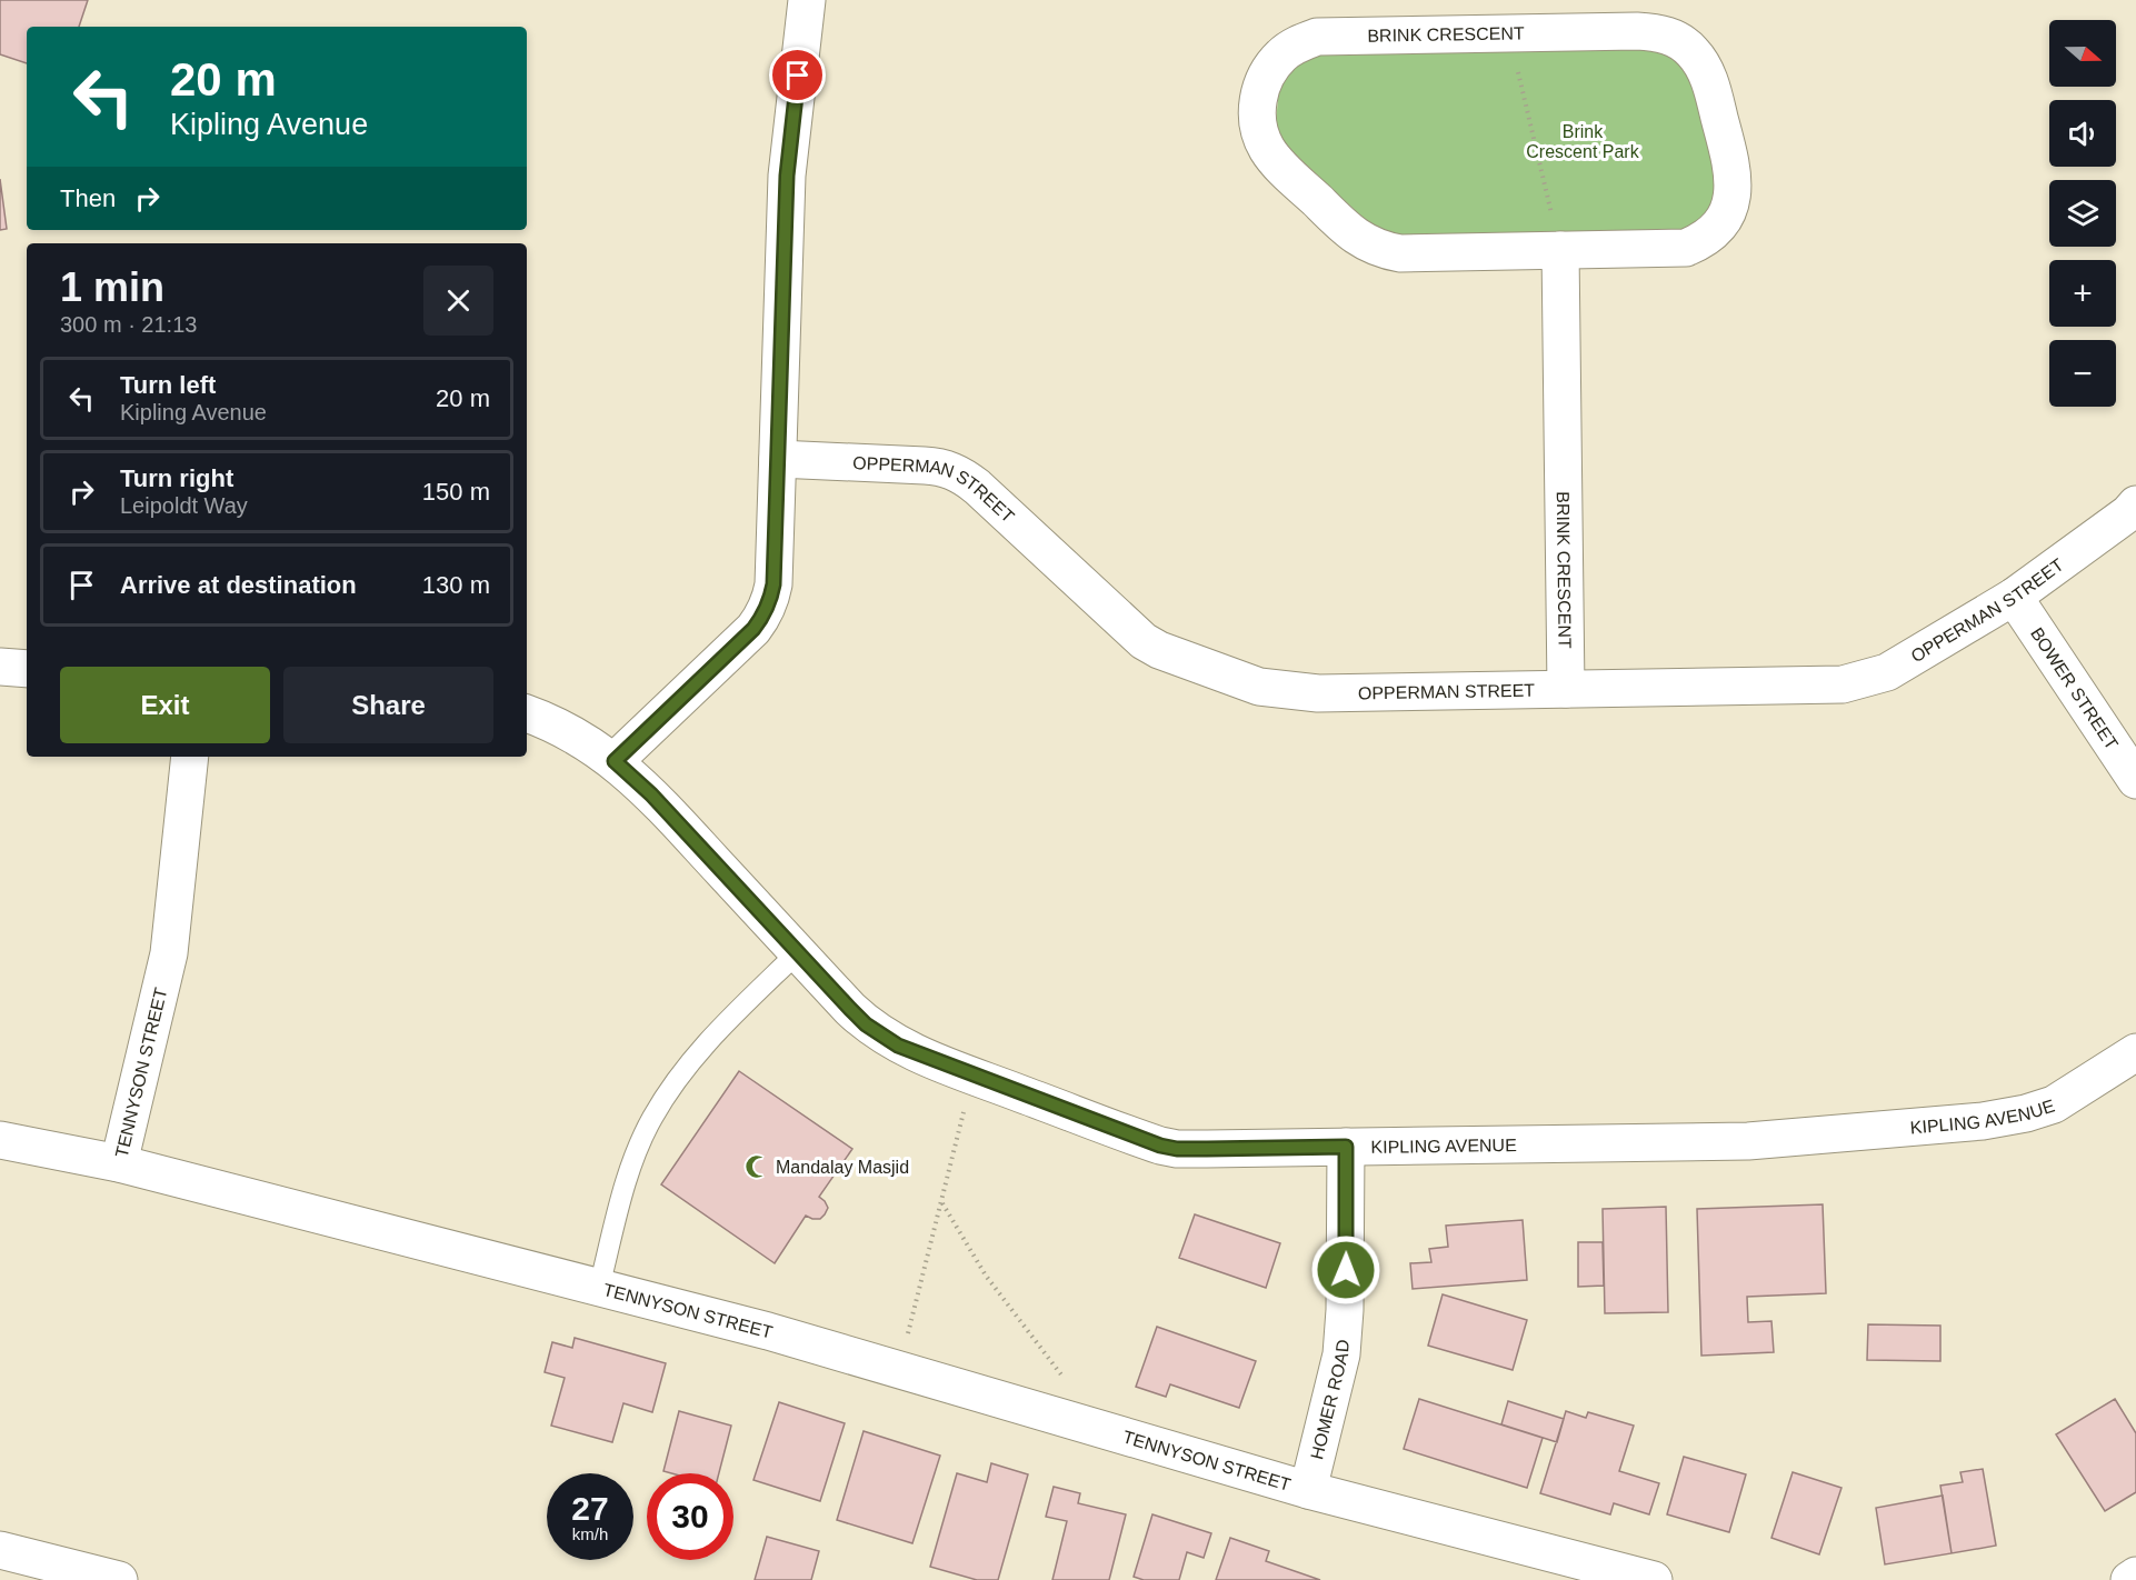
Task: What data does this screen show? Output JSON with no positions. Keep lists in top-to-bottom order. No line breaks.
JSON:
{"streets":{"street":["BRINK CRESCENT","OPPERMAN STREET","BOWER STREET","TENNYSON STREET","KIPLING AVENUE","HOMER ROAD"]},"crossings":[["BRINK CRESCENT","OPPERMAN STREET"],["OPPERMAN STREET","BOWER STREET"],["TENNYSON STREET","HOMER ROAD"],["KIPLING AVENUE","HOMER ROAD"]],"parks":["Brink Crescent Park"],"places":{"mosque":["Mandalay Masjid"]},"north":"right","page":{"map_buttons":["+","−"],"turn":["20 m","Kipling Avenue"],"then":"Then","heading":["1 min","300 m · 21:13"],"list":[{"name":"Turn left","note":"Kipling Avenue","value":"20 m"},{"name":"Turn right","note":"Leipoldt Way","value":"150 m"},{"name":"Arrive at destination","value":"130 m"}],"buttons":["Exit","Share"],"speed":"27 km/h","limit":"30"}}
